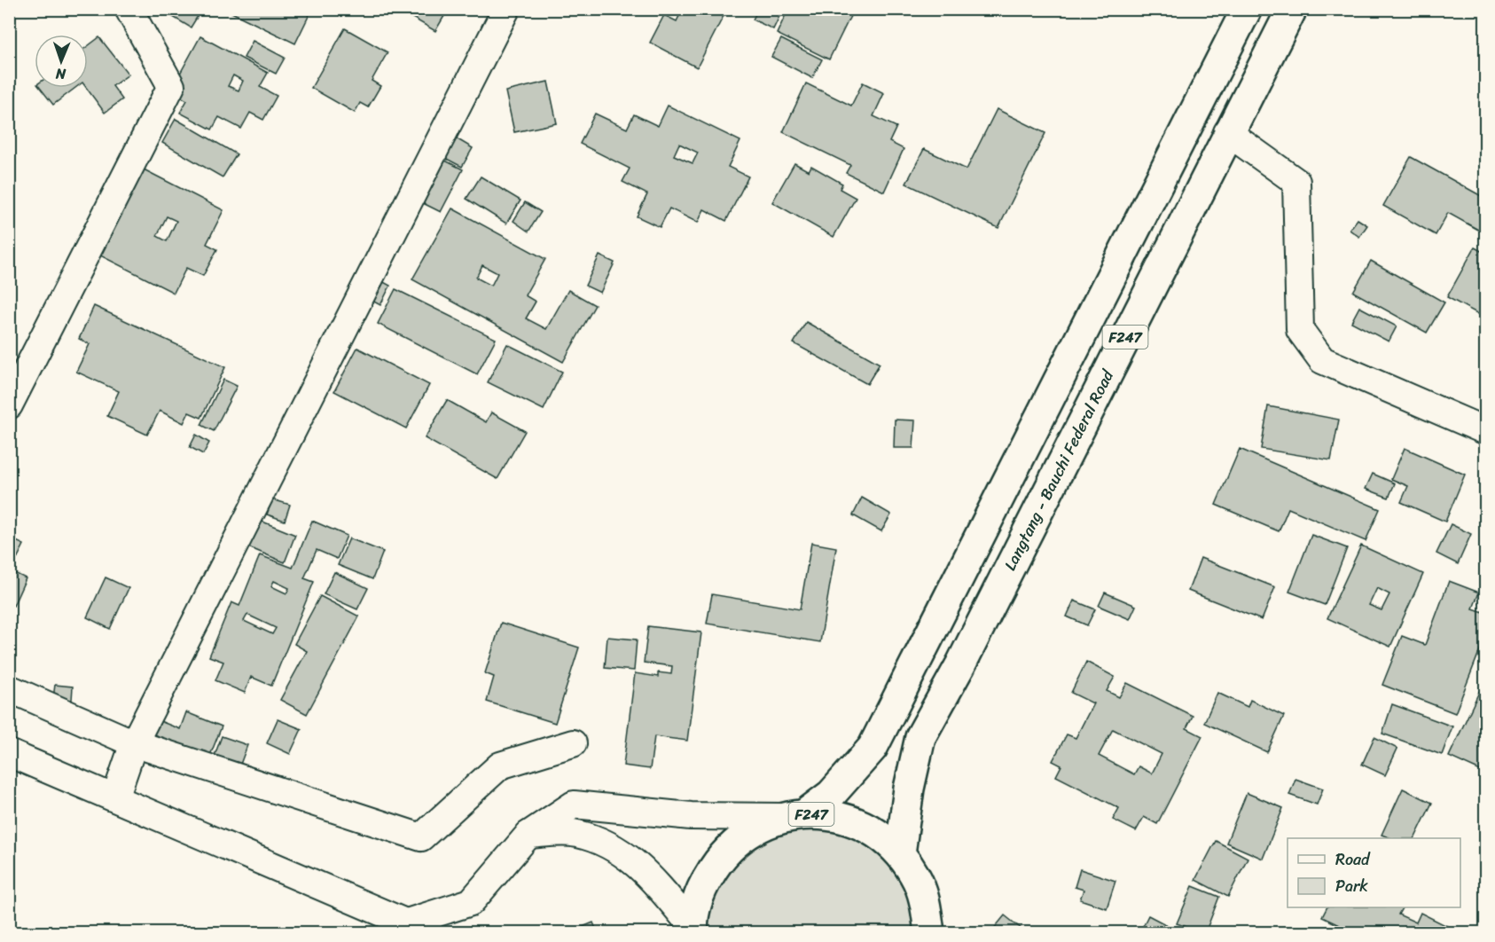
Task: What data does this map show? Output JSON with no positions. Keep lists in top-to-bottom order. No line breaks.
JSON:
{"streets":{"main road":["F247","Langtang - Bauchi Federal Road"]},"crossings":[["F247","Langtang - Bauchi Federal Road"]],"legend":["Road","Park"],"north":"bottom"}
